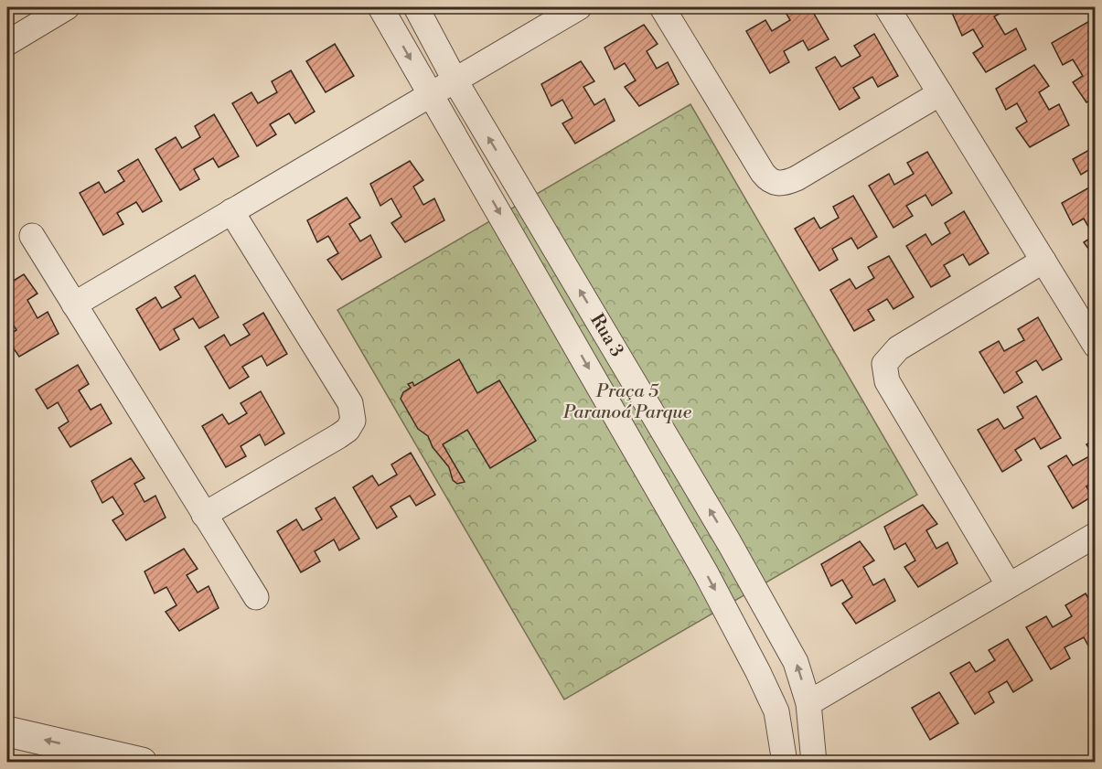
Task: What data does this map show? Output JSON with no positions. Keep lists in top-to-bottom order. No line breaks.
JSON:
{"streets":{"street":["Rua 3"]},"parks":["Praça 5 Paranoá Parque"]}
